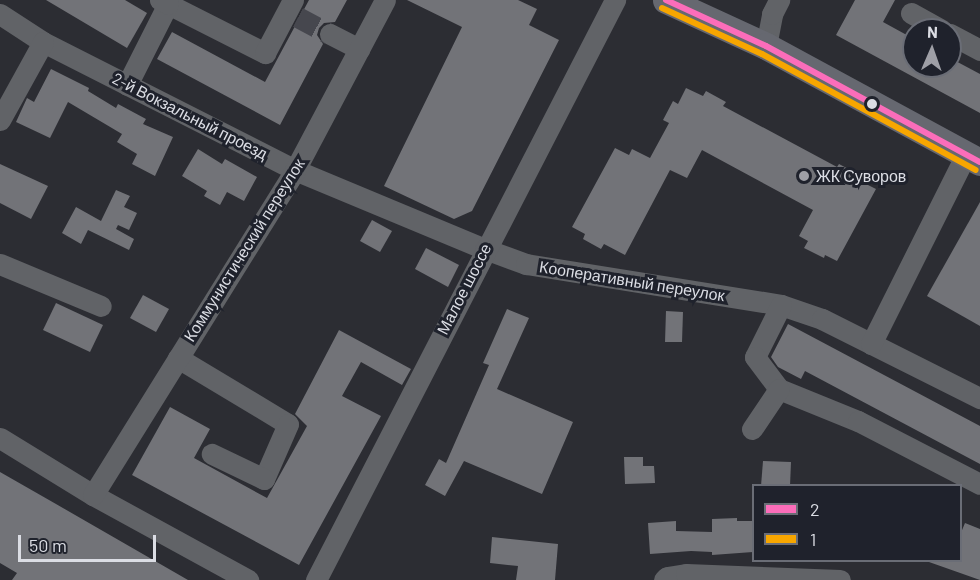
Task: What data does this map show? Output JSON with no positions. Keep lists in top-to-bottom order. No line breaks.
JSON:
{"streets":{"street":["2-й Вокзальный проезд","Коммунистический переулок","Кооперативный переулок","Малое шоссе"]},"crossings":[["2-й Вокзальный проезд","Коммунистический переулок"],["2-й Вокзальный проезд","Кооперативный переулок"],["2-й Вокзальный проезд","Малое шоссе"],["Кооперативный переулок","Малое шоссе"]],"places":["ЖК Суворов"],"lines":["transit line 2","transit line 1"],"legend":["2","1"],"scale_bar":"50 m","north":"top"}
